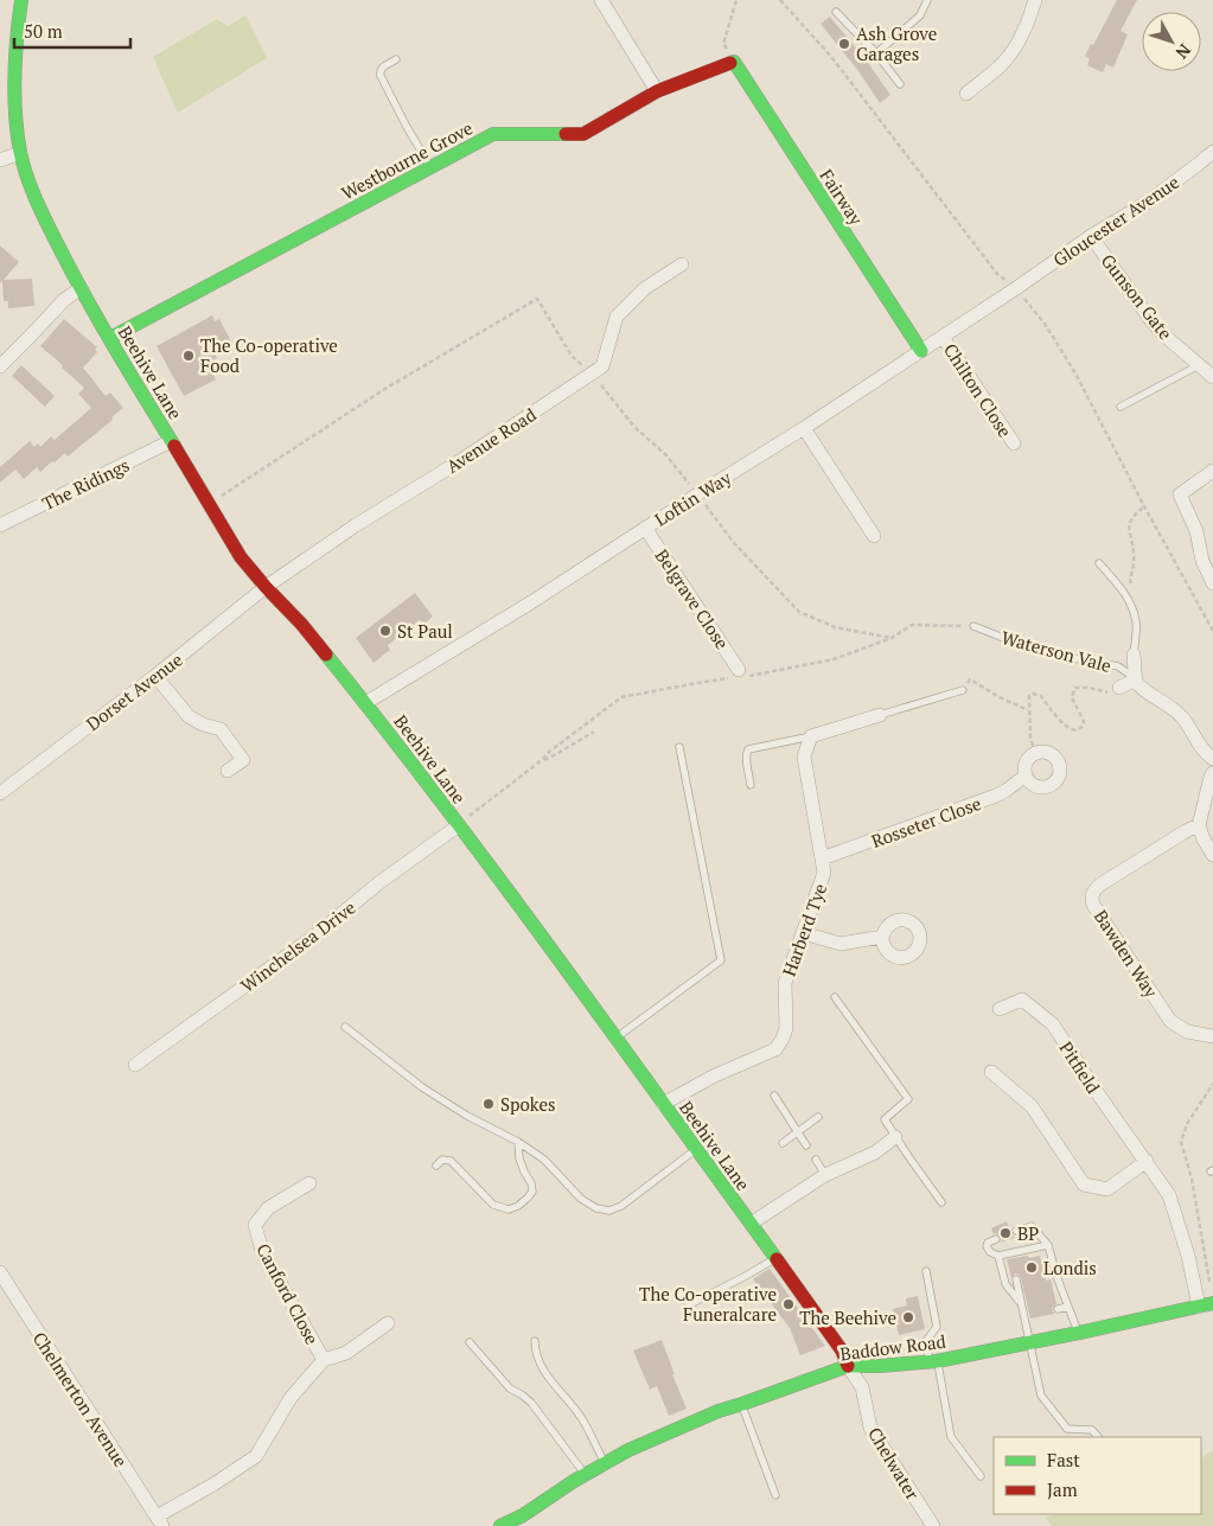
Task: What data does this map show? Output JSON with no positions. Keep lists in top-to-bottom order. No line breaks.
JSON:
{"streets":{"main road":["Westbourne Grove","Fairway","Beehive Lane","Baddow Road"],"street":["Gloucester Avenue","Gunson Gate","Chilton Close","Avenue Road","The Ridings","Loftin Way","Belgrave Close","Waterson Vale","Dorset Avenue","Rosseter Close","Harberd Tye","Winchelsea Drive","Bawden Way","Pitfield","Canford Close","Chelmerton Avenue","Chelwater"]},"crossings":[["Westbourne Grove","Fairway"],["Westbourne Grove","Beehive Lane"],["Fairway","Loftin Way"],["Gloucester Avenue","Gunson Gate"],["Gloucester Avenue","Loftin Way"],["Beehive Lane","Avenue Road"],["Beehive Lane","The Ridings"],["Beehive Lane","Loftin Way"],["Beehive Lane","Dorset Avenue"],["Beehive Lane","Harberd Tye"],["Beehive Lane","Winchelsea Drive"],["Beehive Lane","Baddow Road"],["Beehive Lane","Chelwater"],["Chilton Close","Loftin Way"],["Avenue Road","Dorset Avenue"],["Loftin Way","Belgrave Close"],["Rosseter Close","Harberd Tye"],["Pitfield","Baddow Road"],["Canford Close","Chelmerton Avenue"],["Baddow Road","Chelwater"]],"places":["Ash Grove Garages","The Co-operative Food","St Paul","Spokes","BP","Londis","The Co-operative Funeralcare","The Beehive"],"legend":["Fast","Jam"],"scale_bar":"50 m","north":"bottom right"}
